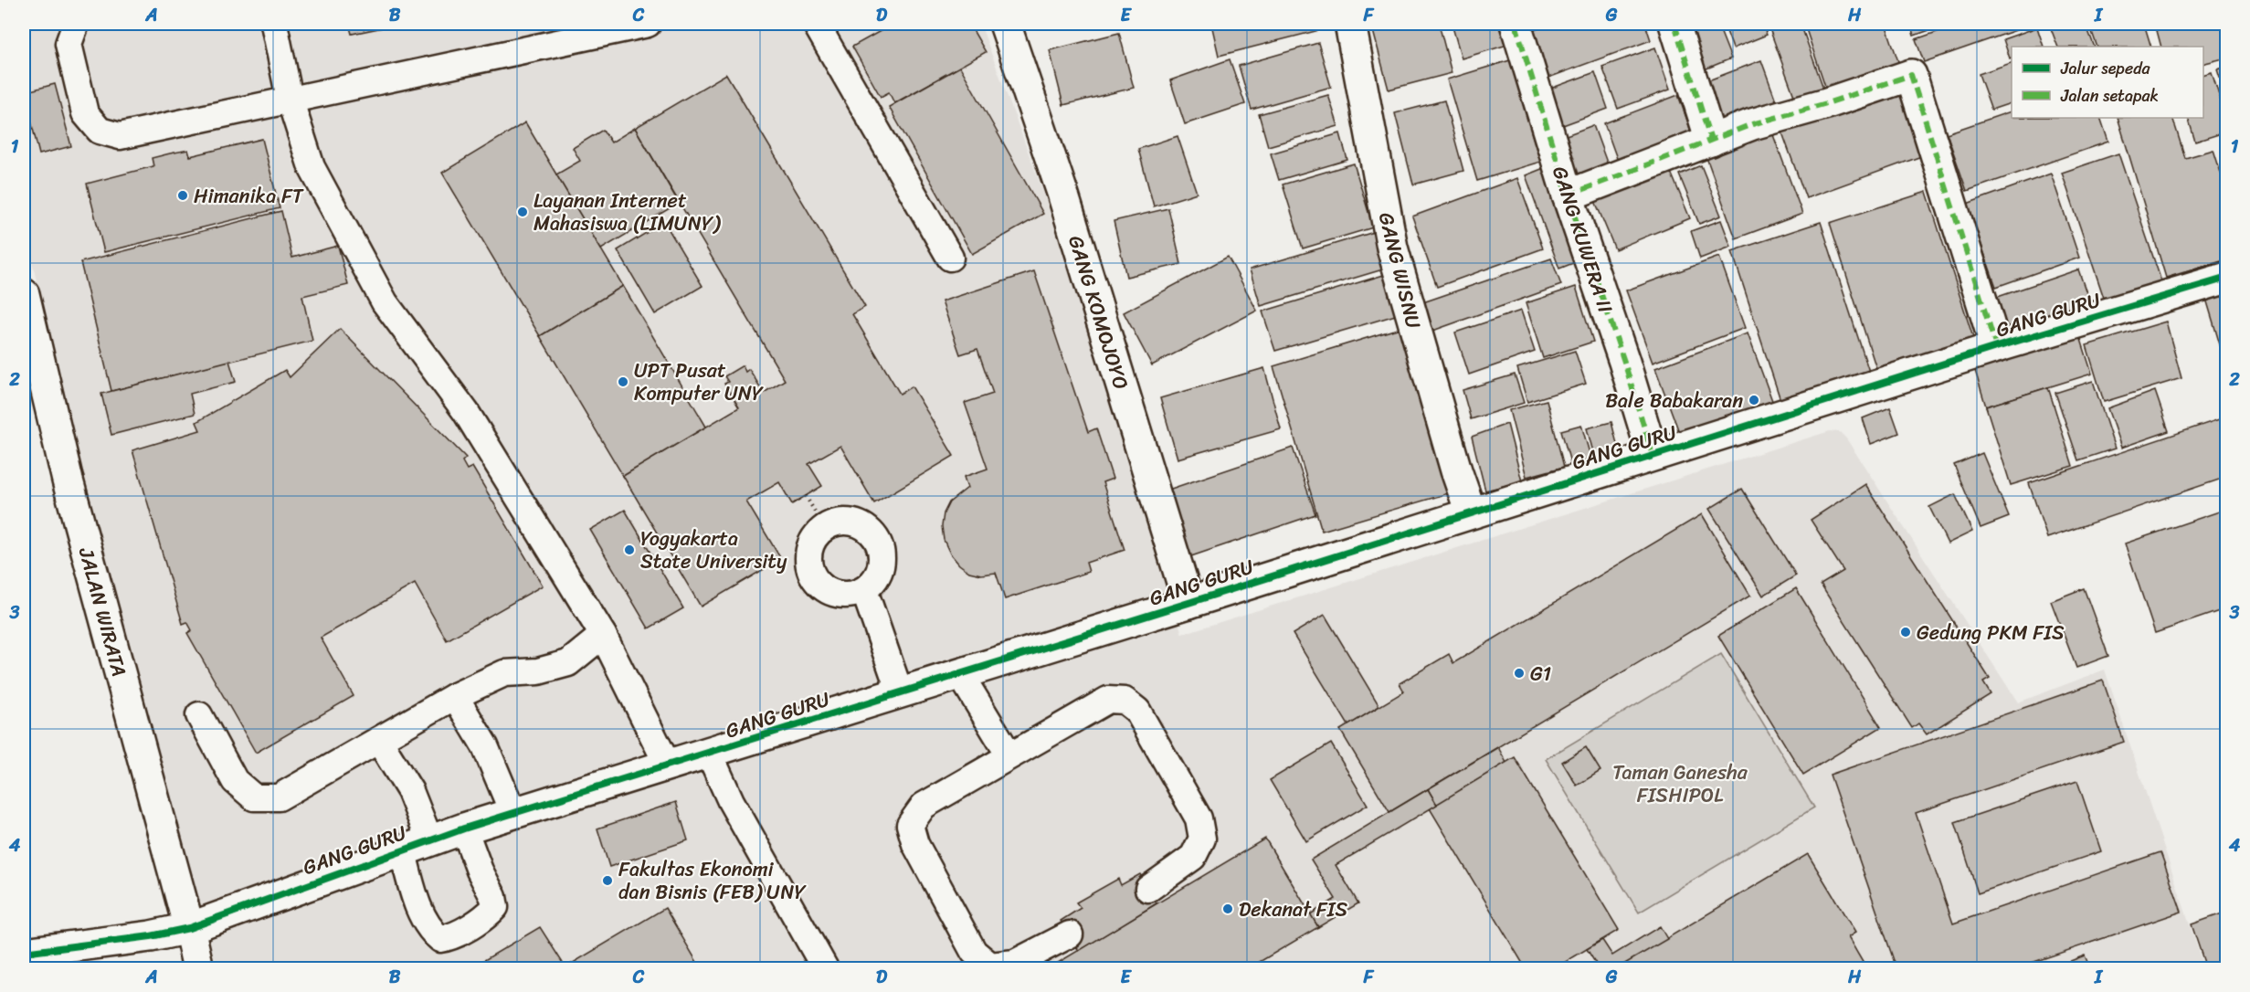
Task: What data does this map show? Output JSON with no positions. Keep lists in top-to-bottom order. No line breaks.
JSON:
{"streets":{"street":["GANG KUWERA II","GANG WISNU","GANG KOMOJOYO","GANG GURU","JALAN WIRATA"]},"crossings":[["GANG KUWERA II","GANG GURU"],["GANG WISNU","GANG GURU"],["GANG KOMOJOYO","GANG GURU"],["GANG GURU","JALAN WIRATA"]],"parks":["Taman Ganesha FISHIPOL"],"places":["Himanika FT","Layanan Internet Mahasiswa (LIMUNY)","UPT Pusat Komputer UNY","Bale Babakaran","Yogyakarta State University","Gedung PKM FIS","G1","Fakultas Ekonomi dan Bisnis (FEB) UNY","Dekanat FIS"],"legend":["Jalur sepeda","Jalan setapak"],"grid":{"columns":["A","B","C","D","E","F","G","H","I"],"rows":["1","2","3","4"]}}
